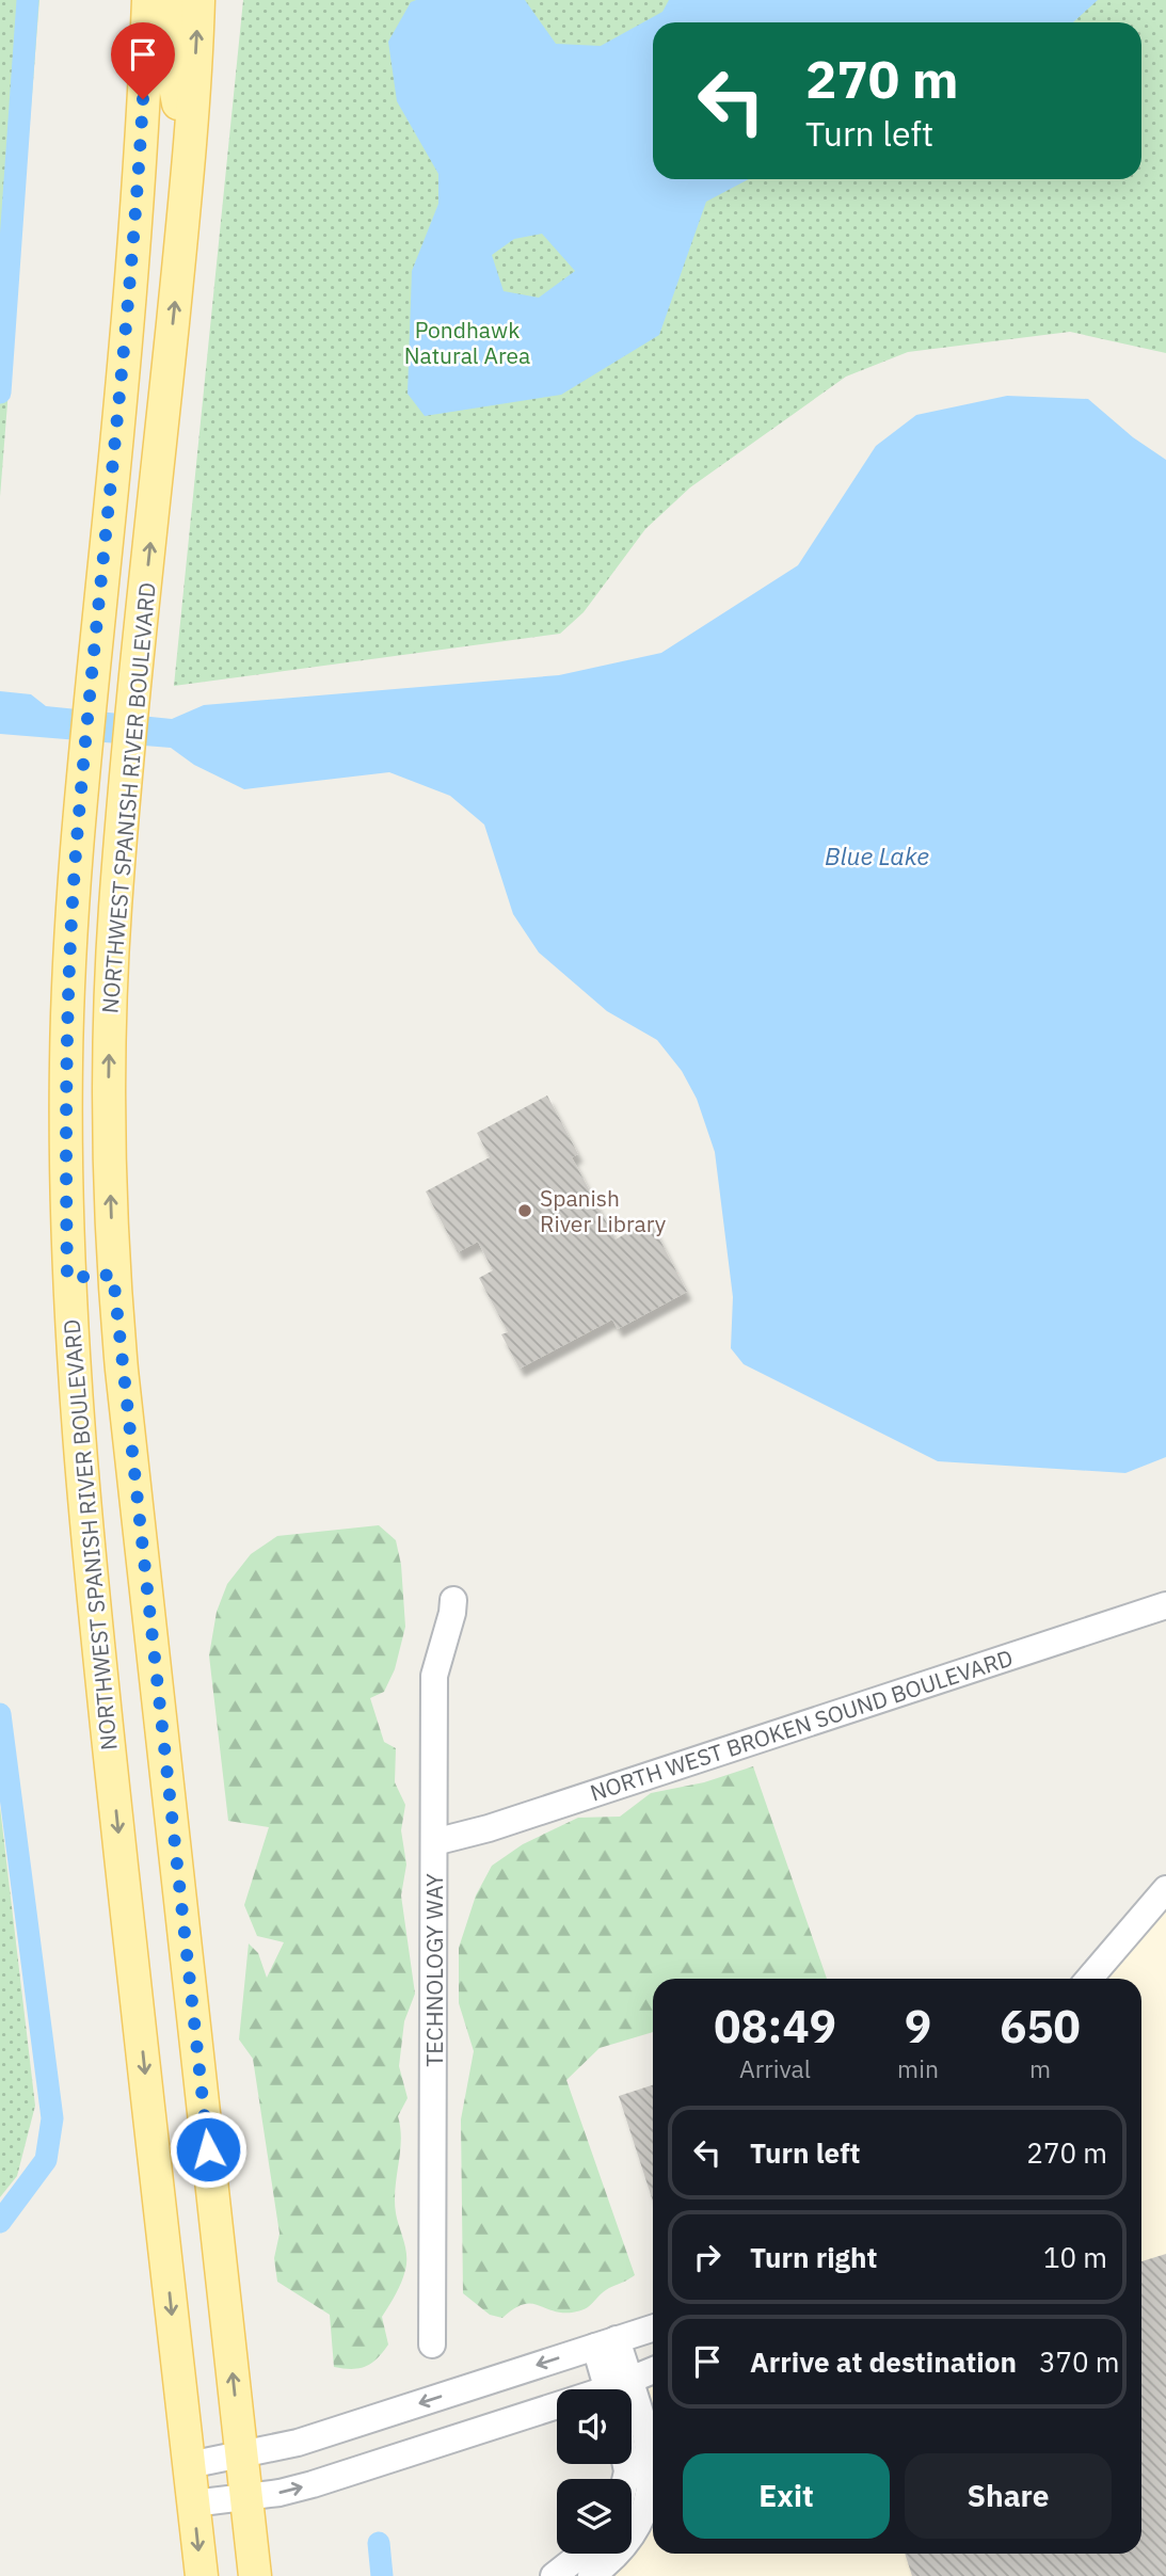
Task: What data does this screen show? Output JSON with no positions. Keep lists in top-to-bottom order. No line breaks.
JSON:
{"streets":{"main road":["NORTHWEST SPANISH RIVER BOULEVARD"],"street":["NORTH WEST BROKEN SOUND BOULEVARD","TECHNOLOGY WAY"]},"crossings":[["NORTH WEST BROKEN SOUND BOULEVARD","TECHNOLOGY WAY"]],"water":["Blue Lake"],"parks":["Pondhawk Natural Area"],"places":["Spanish River Library"],"page":{"turn":["270 m","Turn left"],"eta":["08:49","Arrival","9","min","650","m"],"list":[{"name":"Turn left","value":"270 m"},{"name":"Turn right","value":"10 m"},{"name":"Arrive at destination","value":"370 m"}],"buttons":["Exit","Share"]}}
